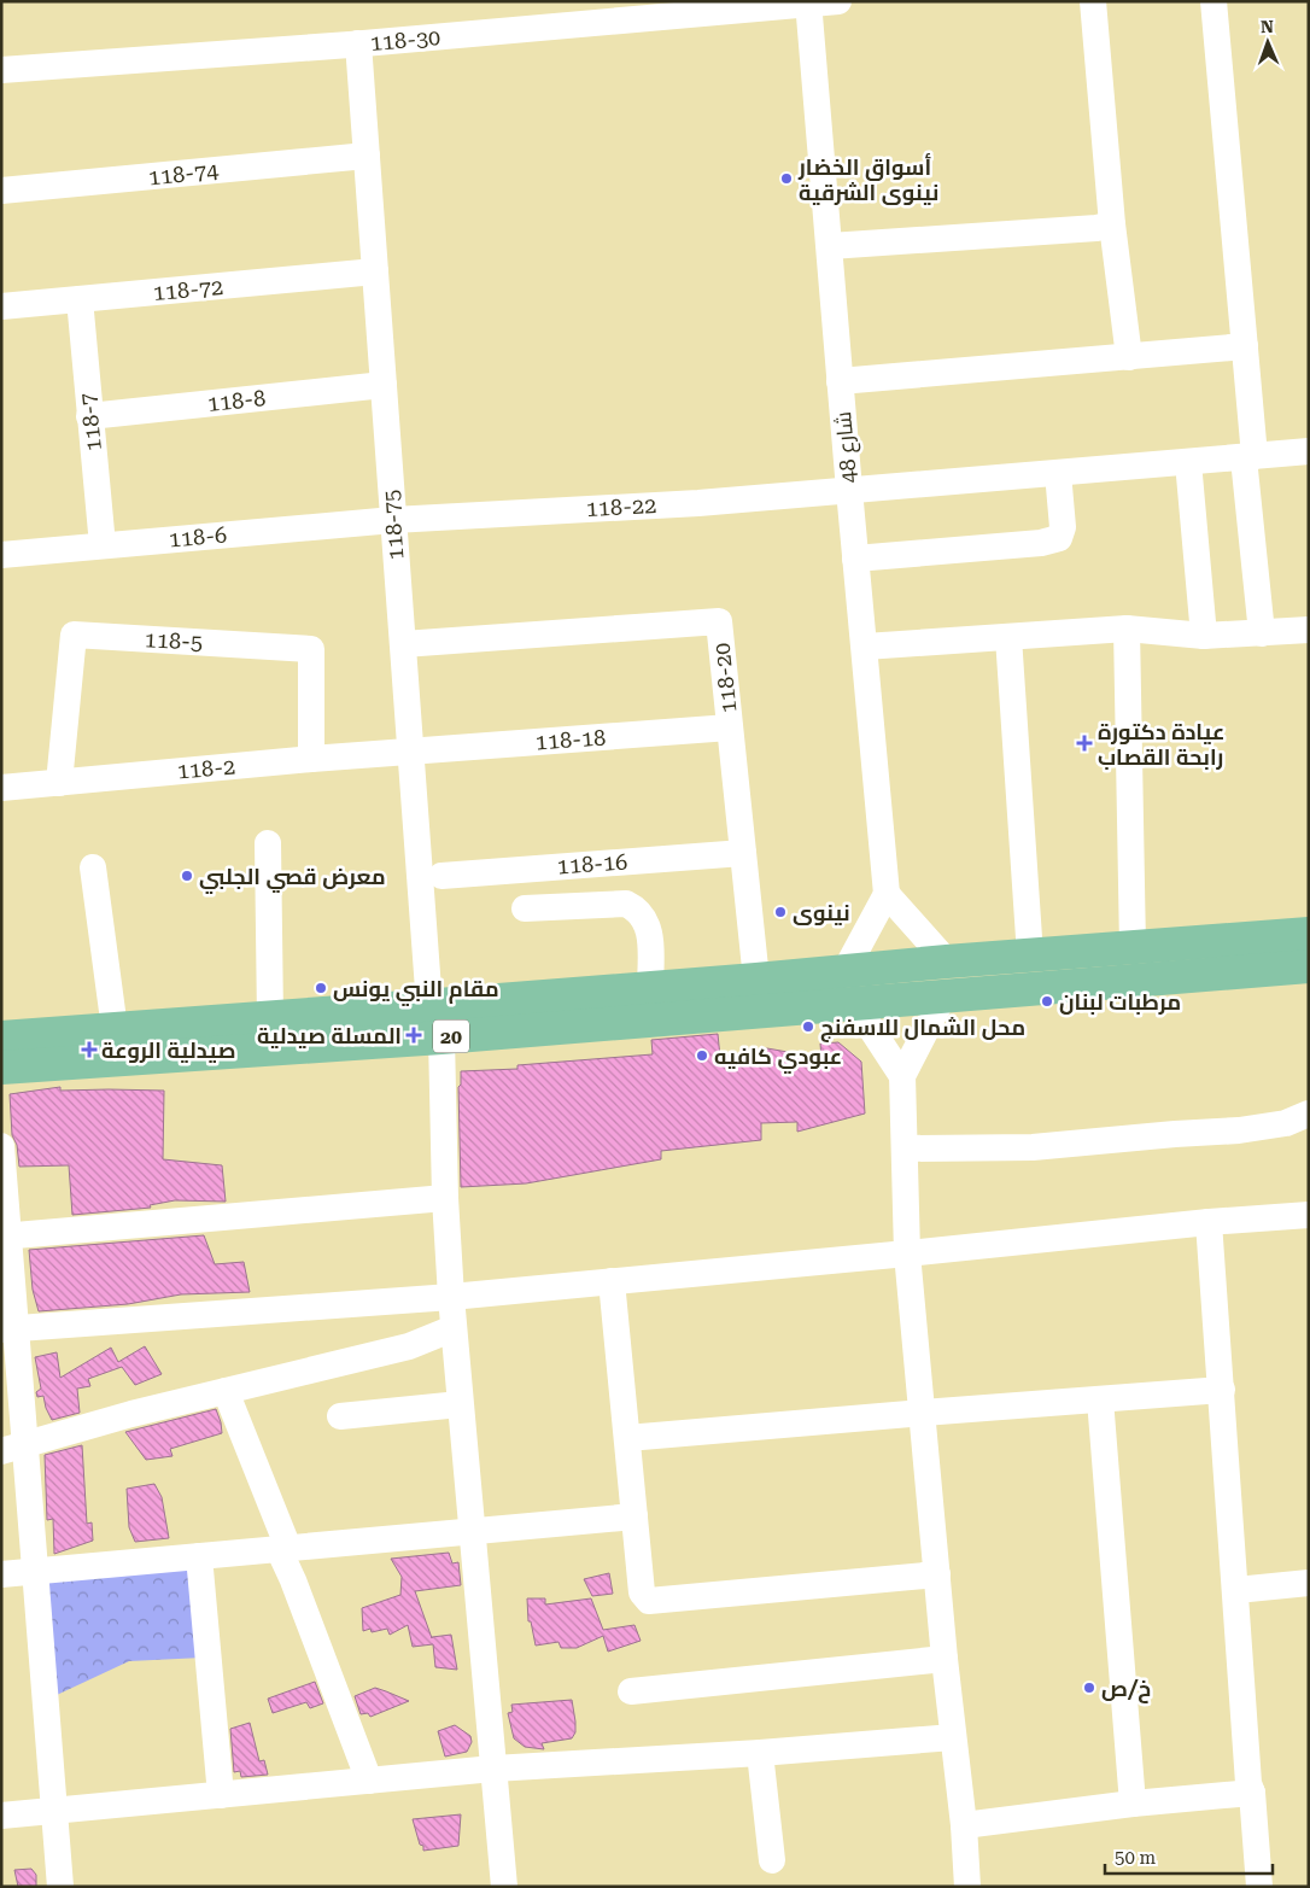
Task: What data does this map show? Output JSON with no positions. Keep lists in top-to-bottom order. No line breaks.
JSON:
{"streets":{"main road":["20"],"street":["118-30","118-74","118-72","118-8","118-7","شارع 48","118-22","118-75","118-6","118-5","118-20","118-18","118-2","118-16"]},"crossings":[["118-30","شارع 48"],["118-30","118-75"],["118-74","118-75"],["118-72","118-7"],["118-72","118-75"],["118-8","118-7"],["118-8","118-75"],["118-7","118-6"],["شارع 48","118-22"],["118-22","118-75"],["118-22","118-6"],["118-75","118-6"],["118-75","118-20"],["118-75","118-18"],["118-75","118-2"],["118-75","20"],["118-5","118-2"],["118-20","118-18"],["118-20","118-16"],["118-20","20"],["118-18","118-2"]],"places":{"other":["أسواق الخضار نينوى الشرقية","معرض قصي الجلبي","نينوى","مقام النبي يونس","مرطبات لبنان","محل الشمال للاسفنج","عبودي كافيه","خ/ص"],"health":["عيادة دكتورة رابحة القصاب","المسلة صيدلية","صيدلية الروعة"]},"scale_bar":"50 m","north":"top"}
